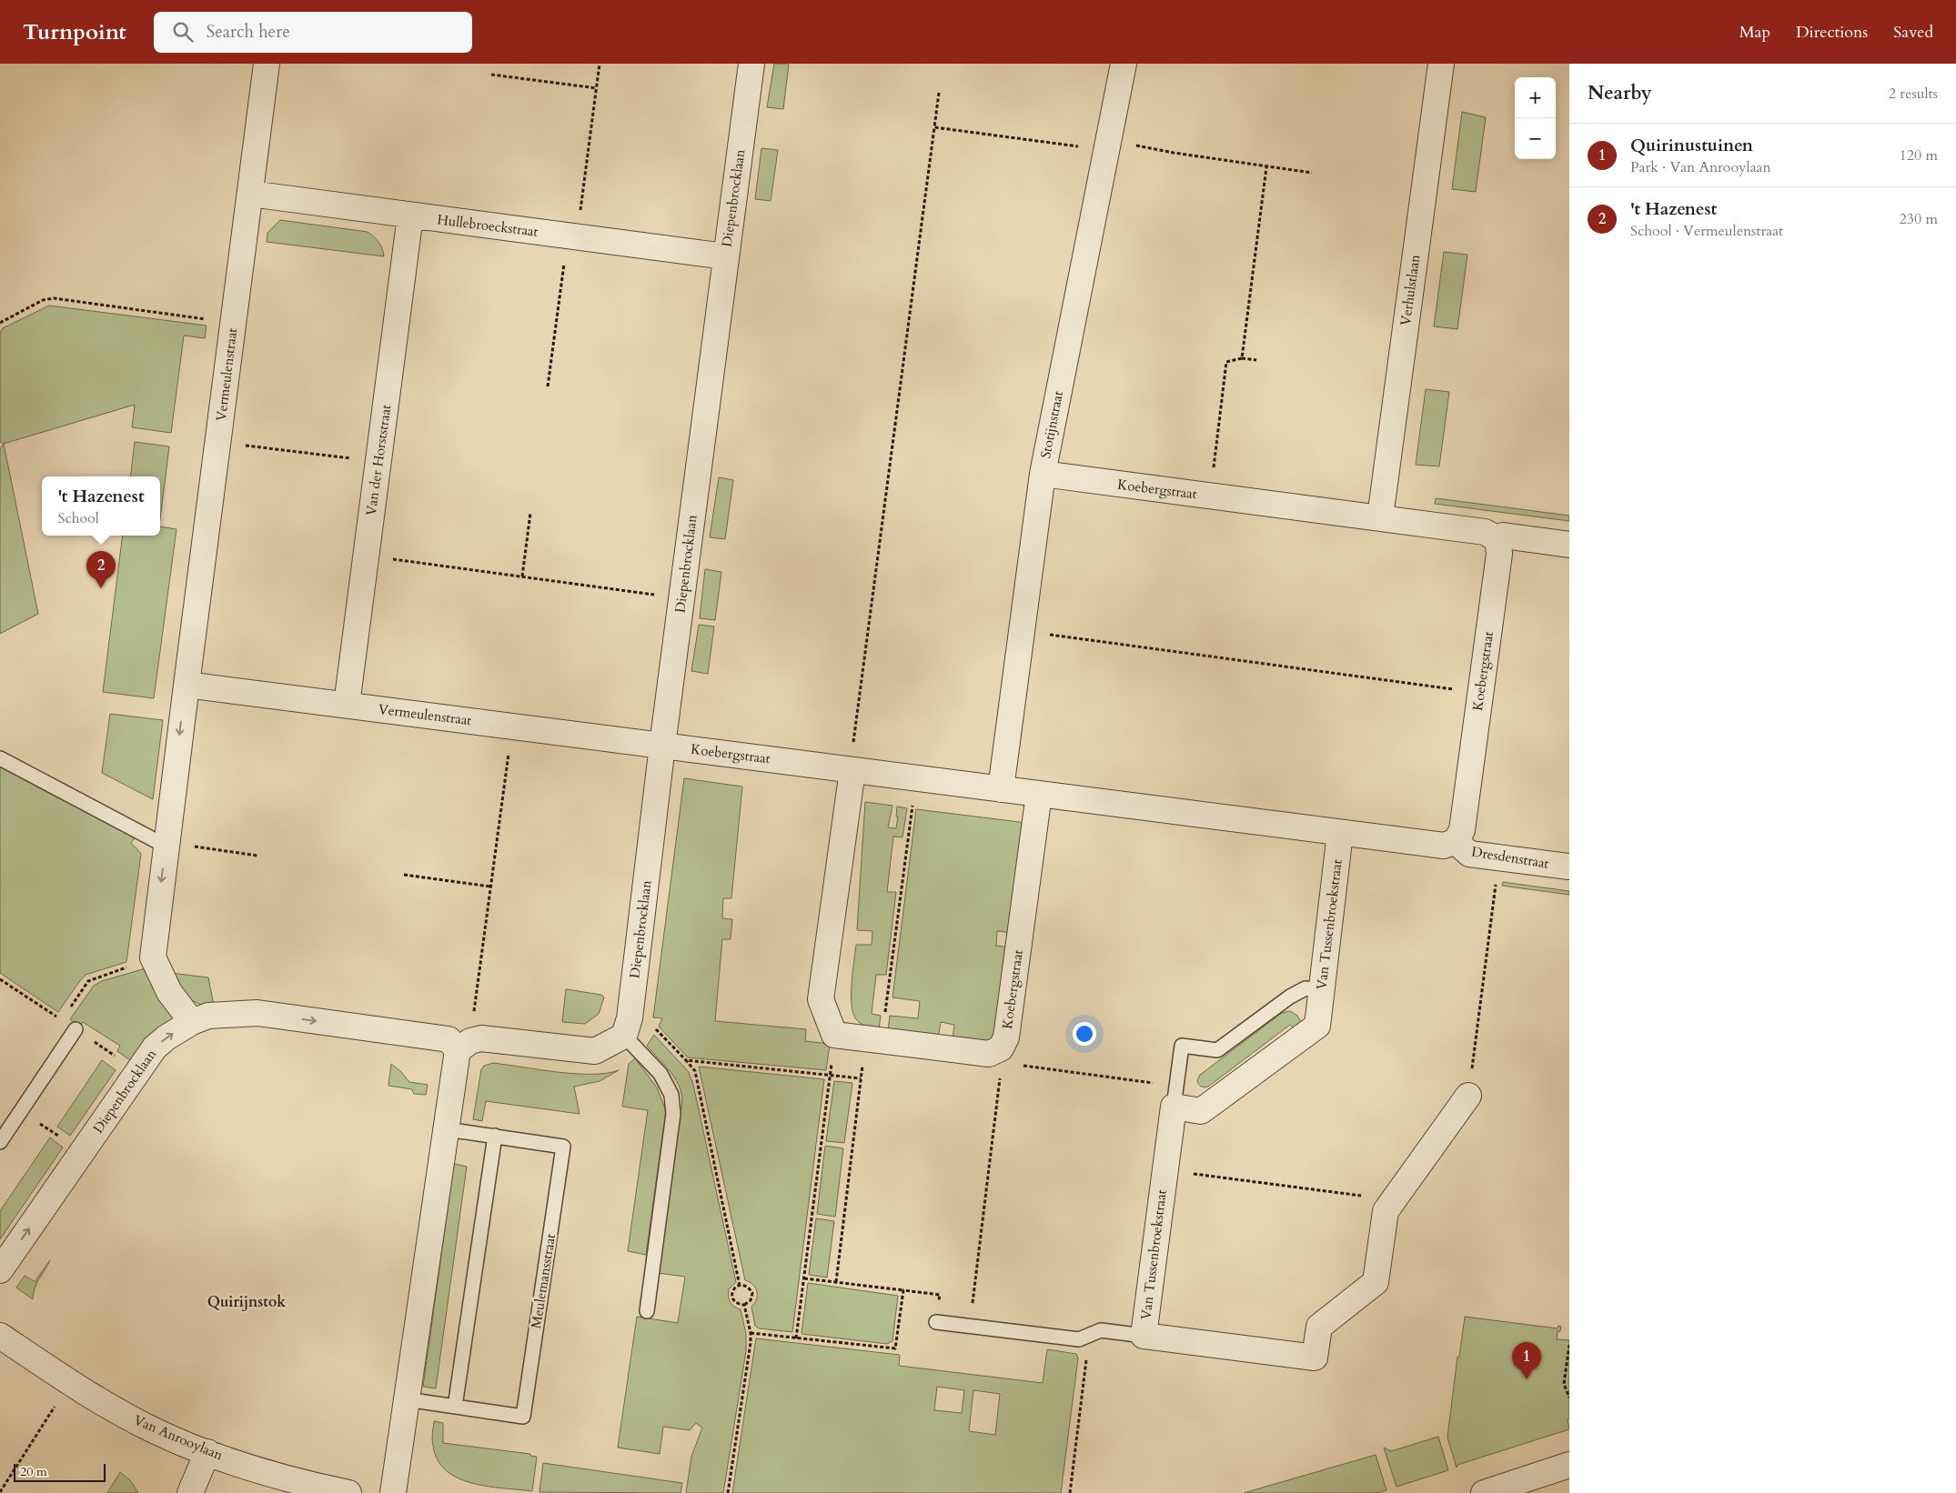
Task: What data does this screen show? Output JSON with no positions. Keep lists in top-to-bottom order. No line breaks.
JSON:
{"streets":{"street":["Diepenbrocklaan","Hullebroeckstraat","Verhulstlaan","Vermeulenstraat","Stotijnstraat","Van der Horststraat","Koebergstraat","Dresdenstraat","Van Tussenbroekstraat","Van Anrooylaan"],"lane":["Meulemansstraat"]},"crossings":[["Diepenbrocklaan","Hullebroeckstraat"],["Diepenbrocklaan","Vermeulenstraat"],["Diepenbrocklaan","Koebergstraat"],["Hullebroeckstraat","Vermeulenstraat"],["Hullebroeckstraat","Van der Horststraat"],["Verhulstlaan","Koebergstraat"],["Vermeulenstraat","Van der Horststraat"],["Vermeulenstraat","Koebergstraat"],["Stotijnstraat","Koebergstraat"],["Koebergstraat","Dresdenstraat"],["Koebergstraat","Van Tussenbroekstraat"]],"districts":["Quirijnstok"],"scale_bar":"20 m","page":{"header":"Turnpoint","search":"Search here","nav":["Map","Directions","Saved"],"heading":["Nearby","2 results"],"map_buttons":["+","−"],"list":[{"mark":"1","name":"Quirinustuinen","note":"Park · Van Anrooylaan","value":"120 m"},{"mark":"2","name":"'t Hazenest","note":"School · Vermeulenstraat","value":"230 m"}],"popup":["'t Hazenest","School"],"pins":["2","1"],"scale":"20 m"}}
